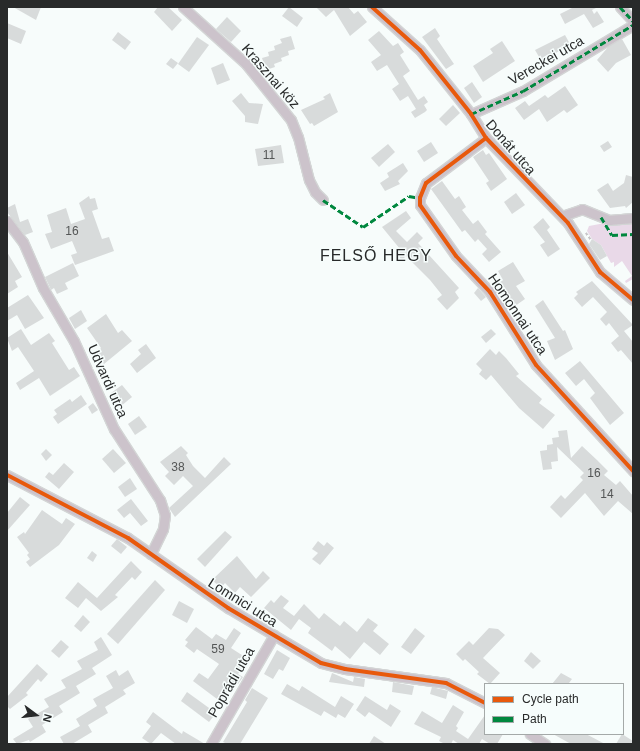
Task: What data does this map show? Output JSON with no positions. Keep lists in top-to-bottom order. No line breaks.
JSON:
{"streets":{"street":["Vereckei utca","Krasznai köz","Donát utca","Homonnai utca","Udvardi utca","Lomnici utca","Poprádi utca"]},"crossings":[["Vereckei utca","Donát utca"],["Donát utca","Homonnai utca"],["Udvardi utca","Lomnici utca"],["Lomnici utca","Poprádi utca"]],"districts":["FELSŐ HEGY"],"house_numbers":["11","16","38","16","14","59"],"legend":["Cycle path","Path"],"north":"right"}
